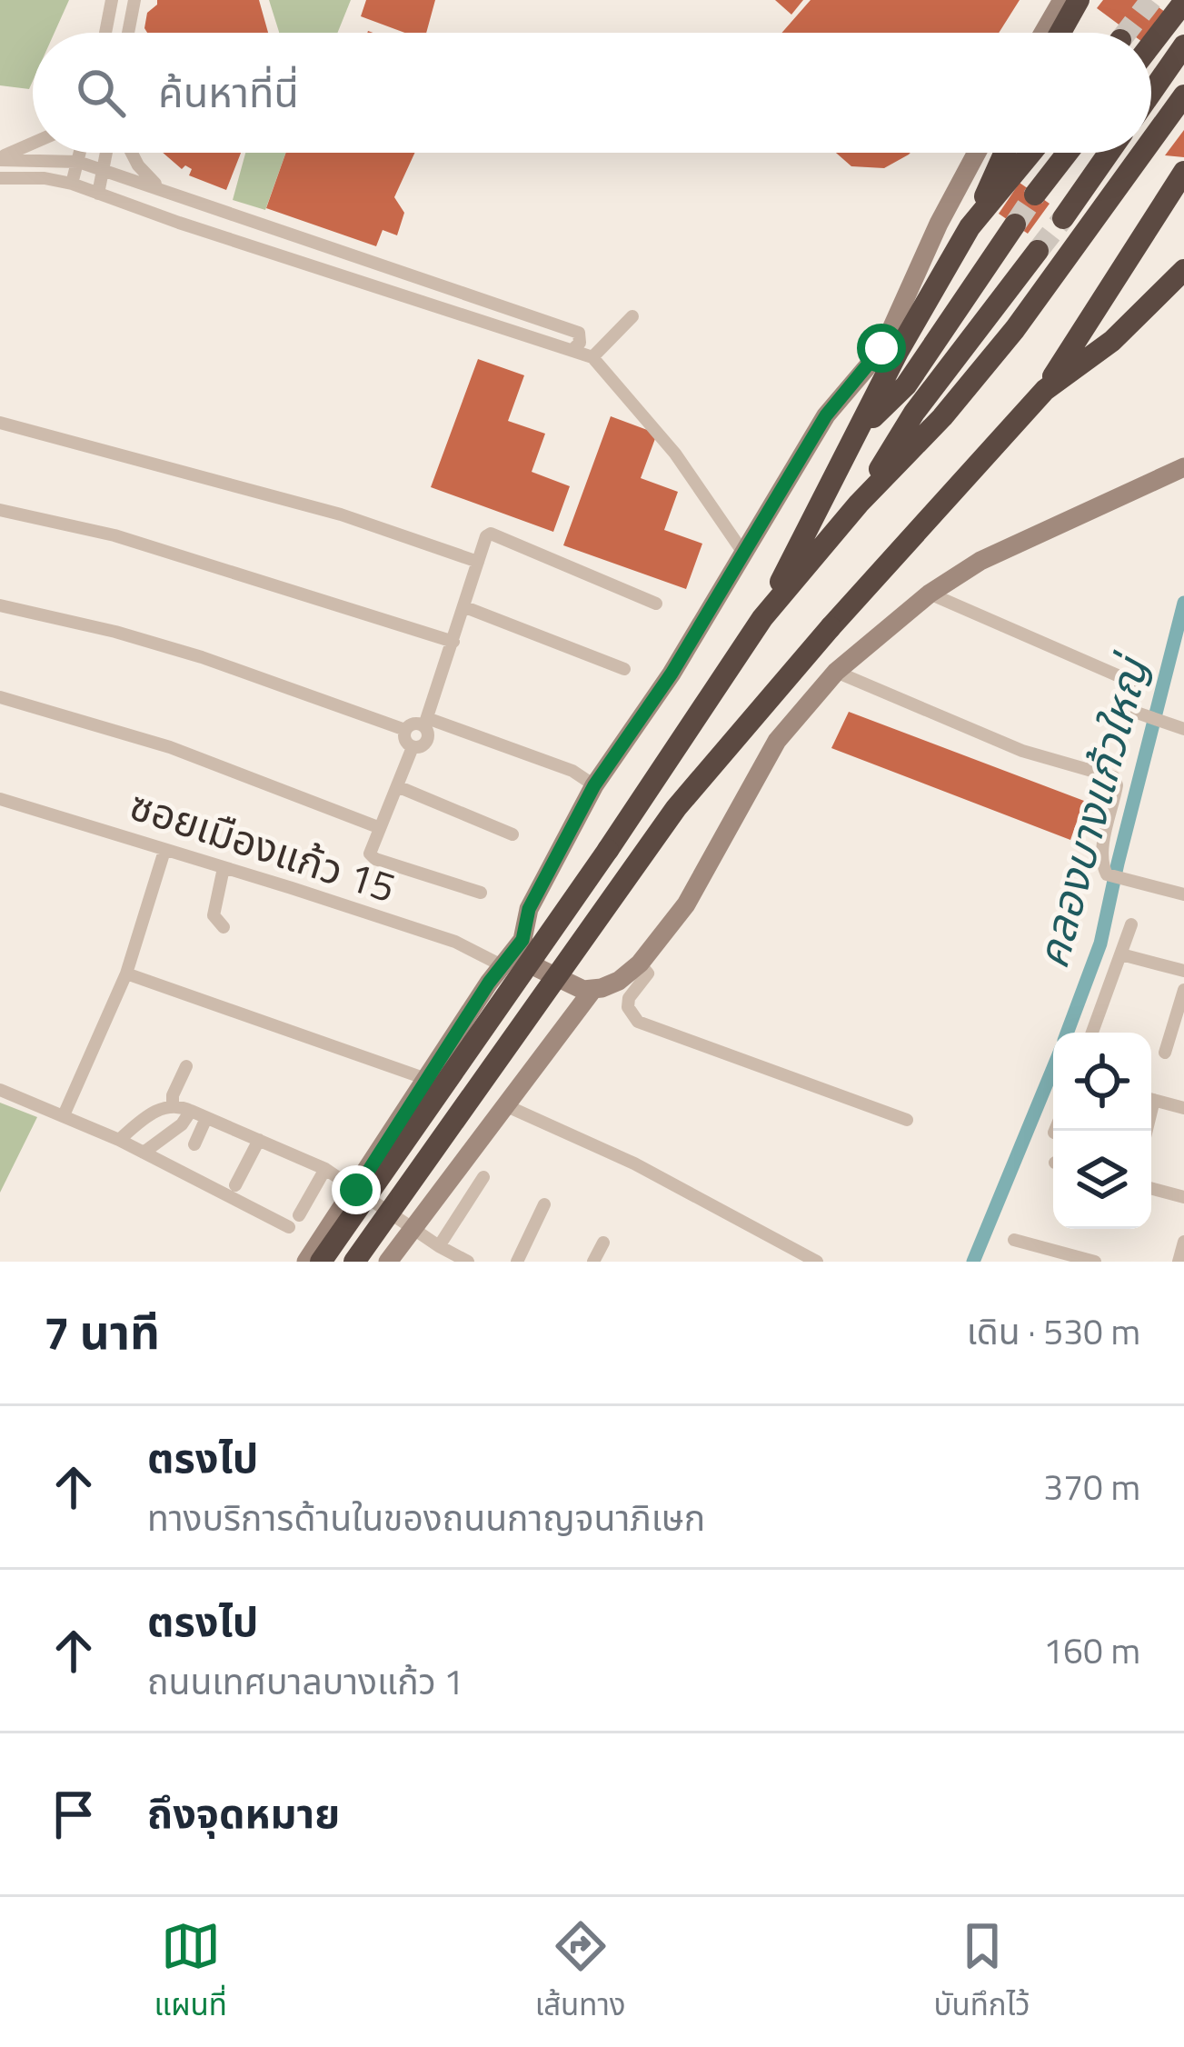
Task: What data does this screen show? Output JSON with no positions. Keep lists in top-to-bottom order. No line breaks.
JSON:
{"streets":{"street":["ซอยเมืองแก้ว 15"]},"water":["คลองบางแก้วใหญ่"],"page":{"search":"ค้นหาที่นี่","heading":["7 นาที","เดิน · 530 m"],"list":[["ตรงไป","ทางบริการด้านในของถนนกาญจนาภิเษก","370 m"],["ตรงไป","ถนนเทศบาลบางแก้ว 1","160 m"],"ถึงจุดหมาย"],"nav":["แผนที่","เส้นทาง","บันทึกไว้"]}}
